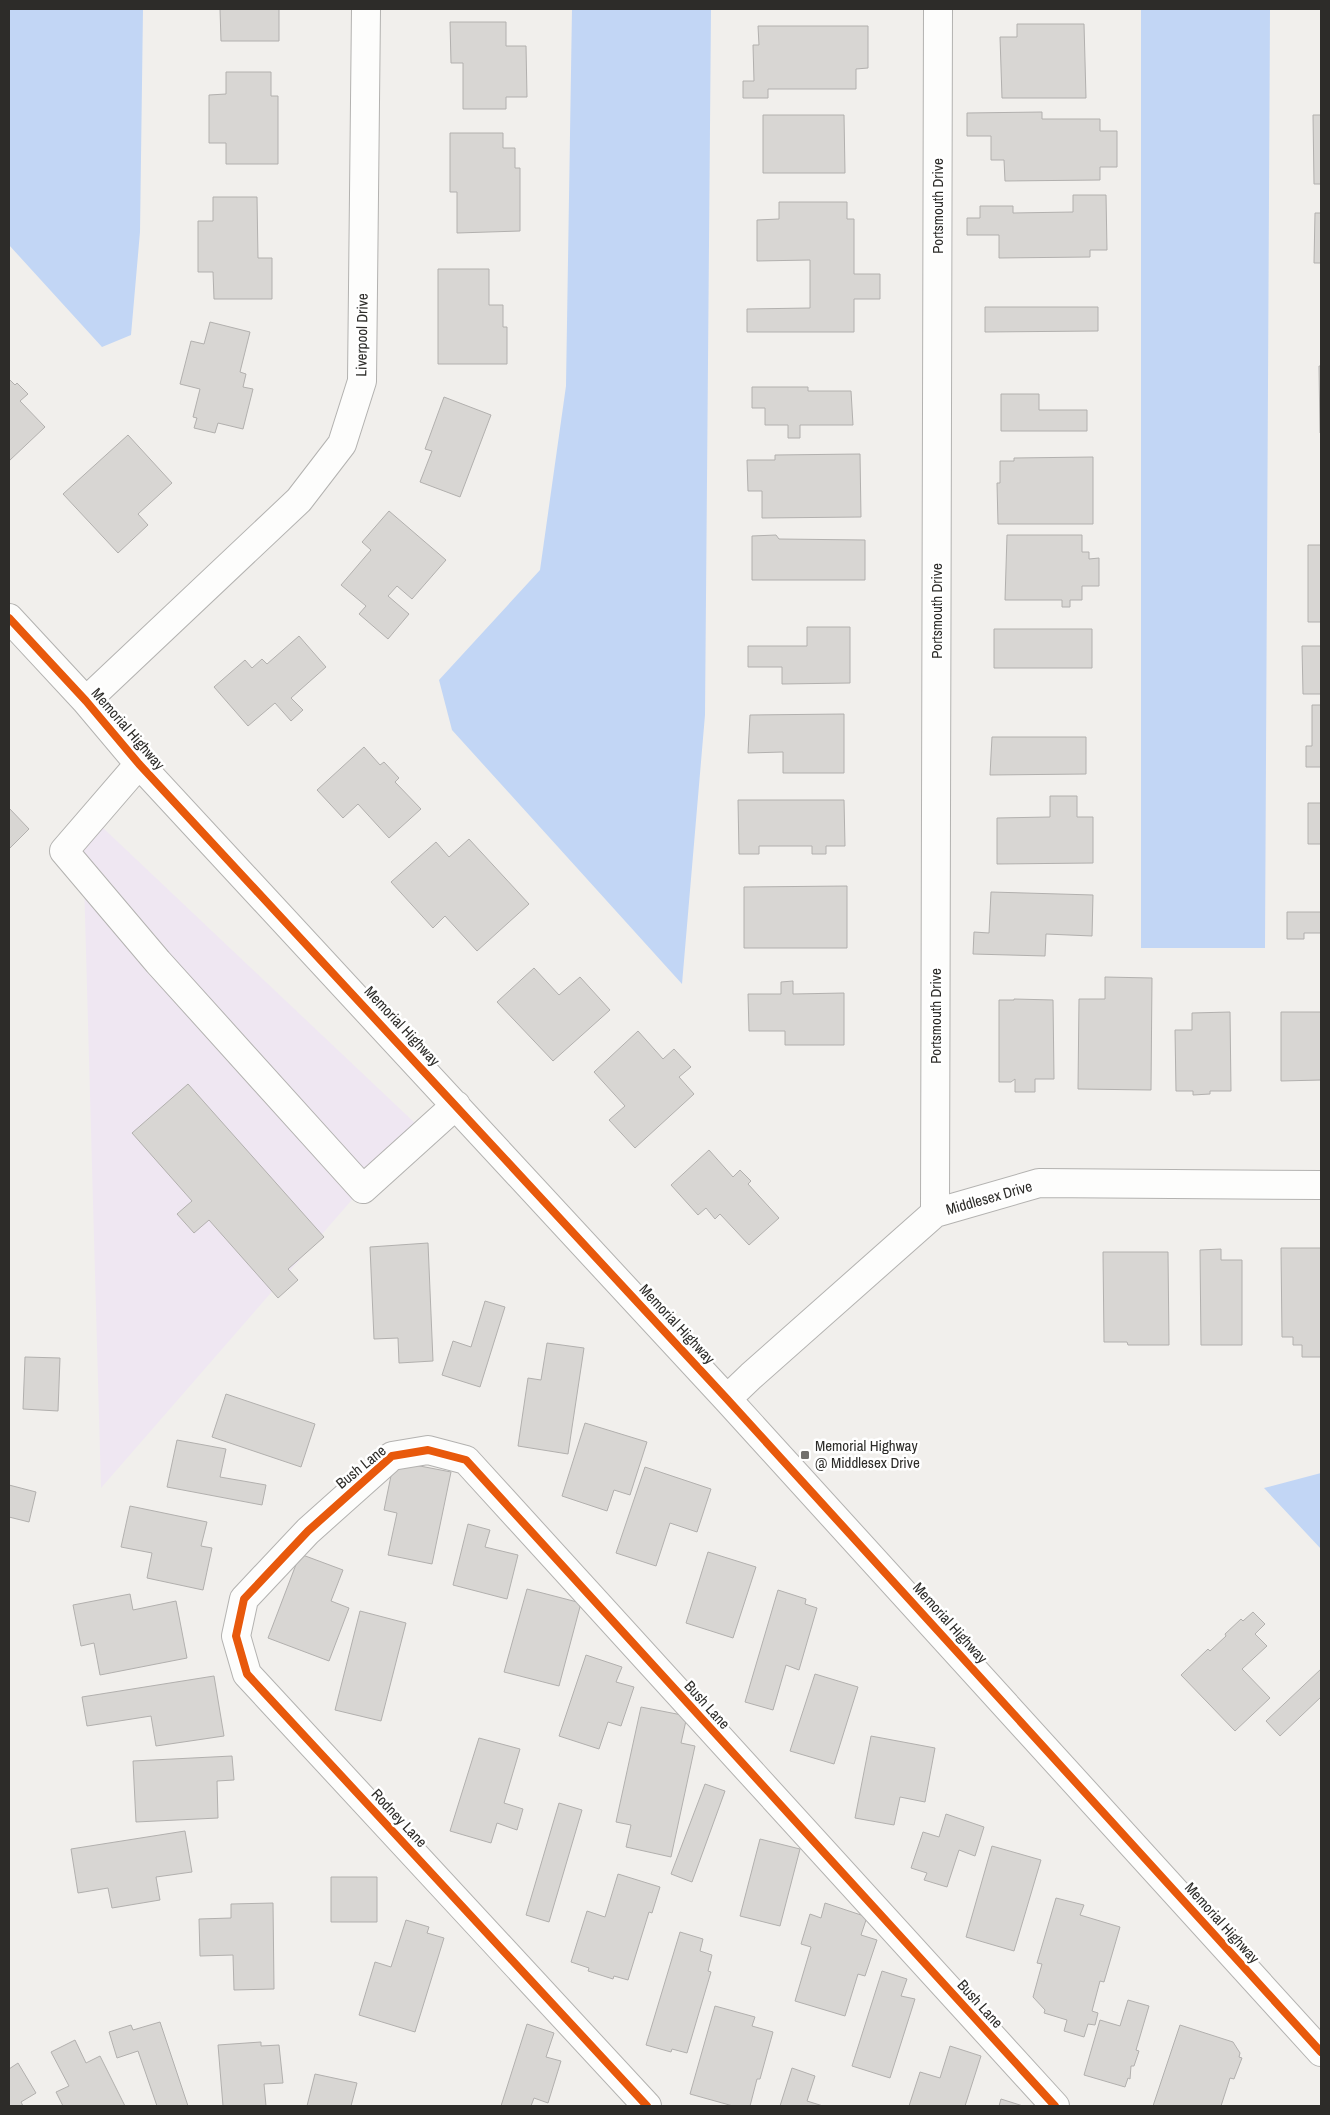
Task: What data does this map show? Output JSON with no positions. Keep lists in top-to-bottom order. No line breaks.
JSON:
{"streets":{"street":["Portsmouth Drive","Liverpool Drive","Memorial Highway","Middlesex Drive","Bush Lane","Rodney Lane"]},"crossings":[["Portsmouth Drive","Middlesex Drive"],["Liverpool Drive","Memorial Highway"],["Memorial Highway","Middlesex Drive"],["Bush Lane","Rodney Lane"]],"places":{"transit":["Memorial Highway @ Middlesex Drive"]}}
